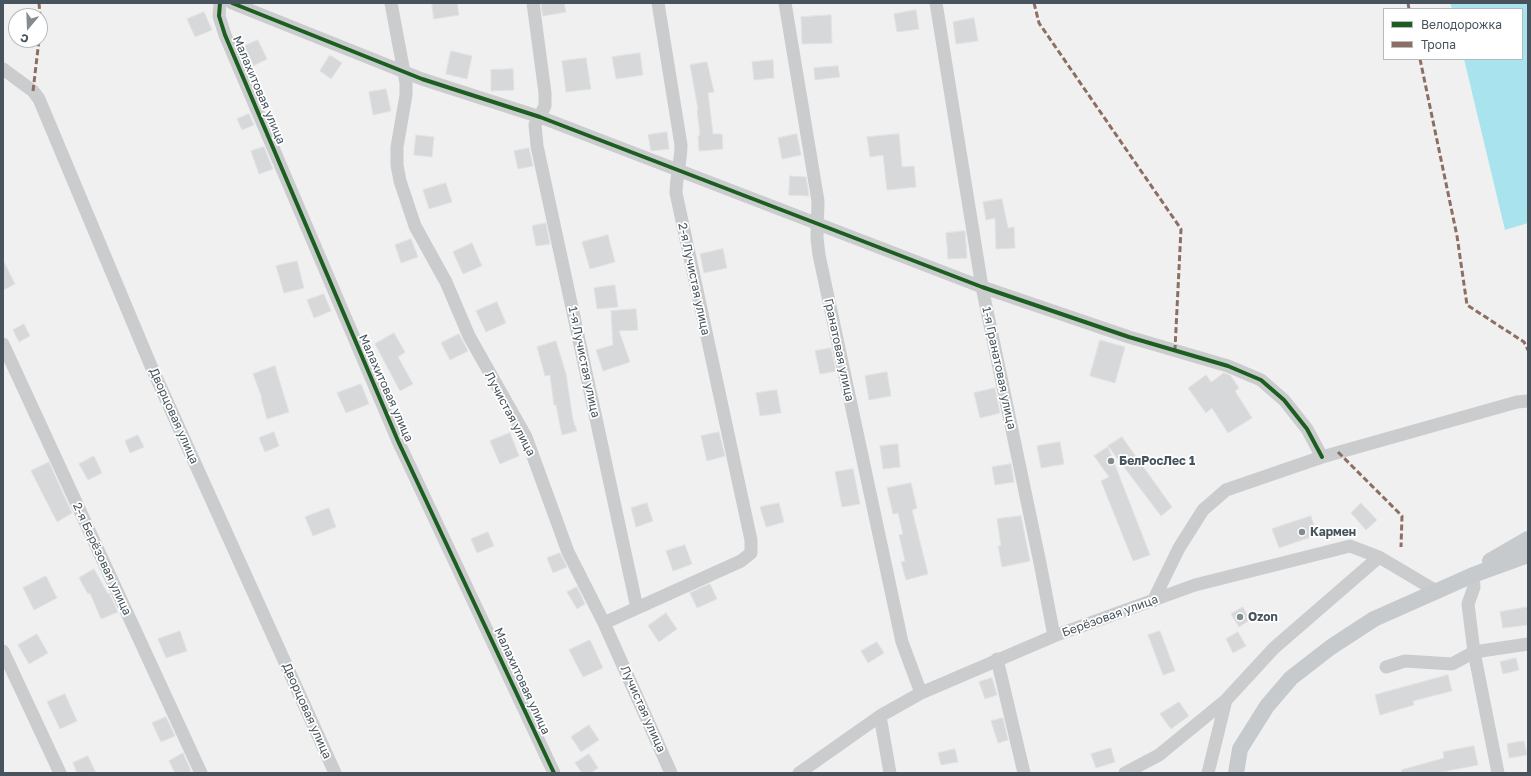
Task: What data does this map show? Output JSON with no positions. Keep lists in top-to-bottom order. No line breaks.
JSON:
{"streets":{"street":["Малахитовая улица","2-я Лучистая улица","Гранатовая улица","1-я Лучистая улица","1-я Гранатовая улица","Лучистая улица","Дворцовая улица","2-я Берёзовая улица","Берёзовая улица"]},"crossings":[["2-я Лучистая улица","1-я Лучистая улица"],["Гранатовая улица","Берёзовая улица"],["1-я Гранатовая улица","Берёзовая улица"]],"places":["БелРосЛес 1","Кармен","Ozon"],"legend":["Велодорожка","Тропа"],"north":"bottom"}
